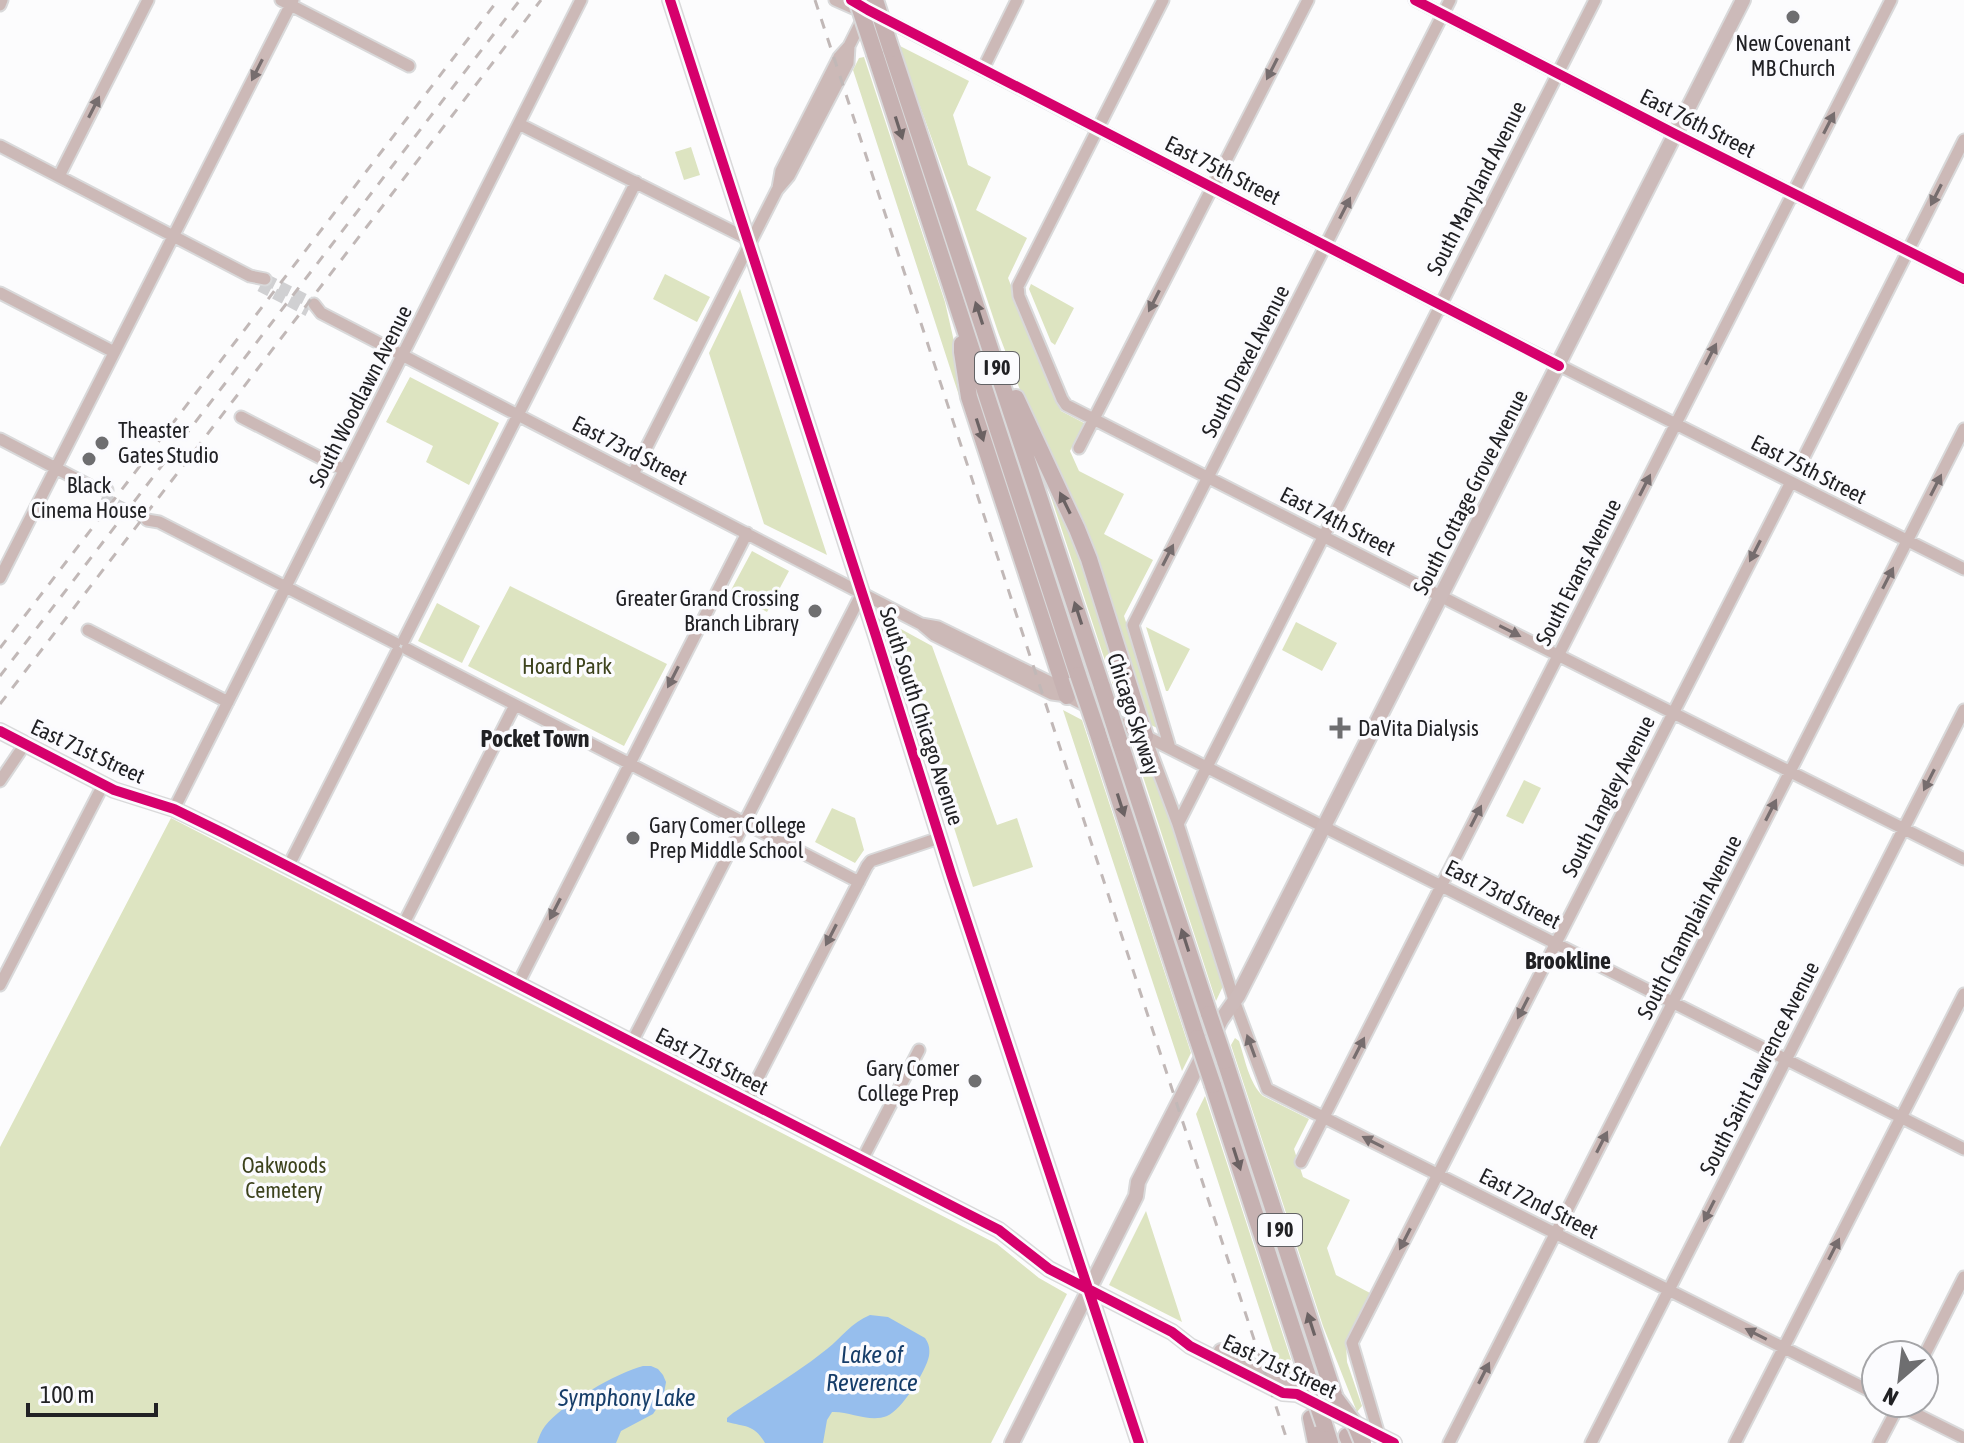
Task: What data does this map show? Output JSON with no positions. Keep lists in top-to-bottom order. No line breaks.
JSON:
{"streets":{"highway":["I 90","Chicago Skyway"],"main road":["South Cottage Grove Avenue","South South Chicago Avenue","East 71st Street"],"street":["East 76th Street","East 75th Street","South Maryland Avenue","South Drexel Avenue","South Woodlawn Avenue","East 73rd Street","East 74th Street","South Evans Avenue","South Langley Avenue","South Champlain Avenue","South Saint Lawrence Avenue","East 72nd Street"]},"crossings":[["East 76th Street","South Maryland Avenue"],["East 76th Street","South Drexel Avenue"],["East 76th Street","South Cottage Grove Avenue"],["East 76th Street","South Evans Avenue"],["East 75th Street","South Maryland Avenue"],["East 75th Street","South Drexel Avenue"],["East 75th Street","South Cottage Grove Avenue"],["East 75th Street","East 74th Street"],["East 75th Street","South Evans Avenue"],["East 75th Street","Chicago Skyway"],["East 75th Street","South Langley Avenue"],["East 75th Street","South Champlain Avenue"],["South Maryland Avenue","East 73rd Street"],["South Maryland Avenue","East 74th Street"],["South Maryland Avenue","East 72nd Street"],["South Drexel Avenue","East 73rd Street"],["South Drexel Avenue","East 74th Street"],["South Woodlawn Avenue","East 73rd Street"],["South Woodlawn Avenue","East 71st Street"],["East 73rd Street","South Cottage Grove Avenue"],["East 73rd Street","South Evans Avenue"],["East 73rd Street","South South Chicago Avenue"],["East 73rd Street","South Langley Avenue"],["East 73rd Street","South Champlain Avenue"],["East 73rd Street","South Saint Lawrence Avenue"],["East 73rd Street","East 72nd Street"],["South Cottage Grove Avenue","East 74th Street"],["South Cottage Grove Avenue","South South Chicago Avenue"],["South Cottage Grove Avenue","East 71st Street"],["South Cottage Grove Avenue","East 72nd Street"],["East 74th Street","South Evans Avenue"],["East 74th Street","South Langley Avenue"],["East 74th Street","South Champlain Avenue"],["East 74th Street","South Saint Lawrence Avenue"],["South Evans Avenue","East 72nd Street"],["Chicago Skyway","East 71st Street"],["South South Chicago Avenue","East 71st Street"],["East 71st Street","South Langley Avenue"],["South Langley Avenue","East 72nd Street"],["South Champlain Avenue","East 72nd Street"],["South Saint Lawrence Avenue","East 72nd Street"]],"one_way":["South Drexel Avenue","South Evans Avenue","South Langley Avenue","South Champlain Avenue","South Saint Lawrence Avenue","East 72nd Street"],"districts":["Pocket Town","Brookline"],"water":["Lake of Reverence","Symphony Lake"],"parks":["Hoard Park","Oakwoods Cemetery"],"places":{"other":["New Covenant MB Church","Theaster Gates Studio","Black Cinema House","Greater Grand Crossing Branch Library","Gary Comer College Prep Middle School","Gary Comer College Prep"],"health":["DaVita Dialysis"]},"scale_bar":"100 m","north":"bottom left"}
